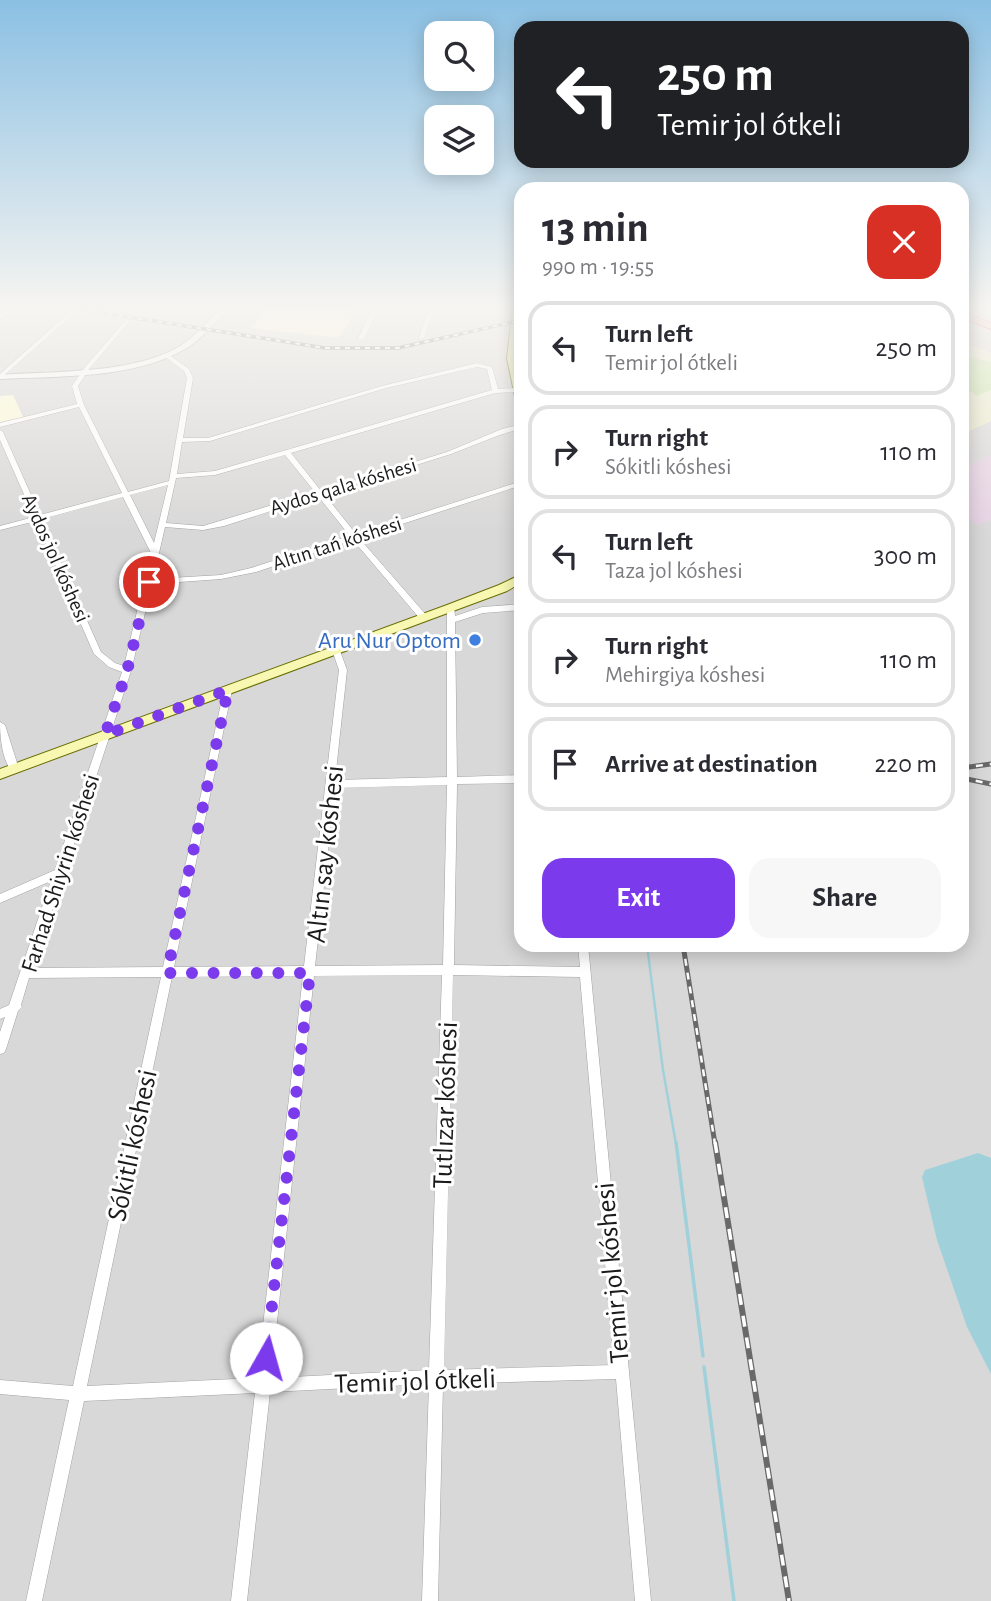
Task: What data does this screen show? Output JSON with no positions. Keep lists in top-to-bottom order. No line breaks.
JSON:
{"streets":{"street":["Aydos qala kóshesi","Altın tań kóshesi","Aydos jol kóshesi","Altın say kóshesi","Farhad Shiyrin kóshesi","Tutlızar kóshesi","Sókitli kóshesi","Temir jol kóshesi","Temir jol ótkeli"]},"crossings":[["Aydos qala kóshesi","Farhad Shiyrin kóshesi"],["Altın tań kóshesi","Farhad Shiyrin kóshesi"],["Aydos jol kóshesi","Farhad Shiyrin kóshesi"],["Altın say kóshesi","Temir jol ótkeli"],["Tutlızar kóshesi","Temir jol ótkeli"],["Sókitli kóshesi","Temir jol ótkeli"],["Temir jol kóshesi","Temir jol ótkeli"]],"places":["Aru Nur Optom"],"page":{"turn":["250 m","Temir jol ótkeli"],"heading":["13 min","990 m · 19:55"],"list":[{"name":"Turn left","note":"Temir jol ótkeli","value":"250 m"},{"name":"Turn right","note":"Sókitli kóshesi","value":"110 m"},{"name":"Turn left","note":"Taza jol kóshesi","value":"300 m"},{"name":"Turn right","note":"Mehirgiya kóshesi","value":"110 m"},{"name":"Arrive at destination","value":"220 m"}],"buttons":["Exit","Share"]}}
